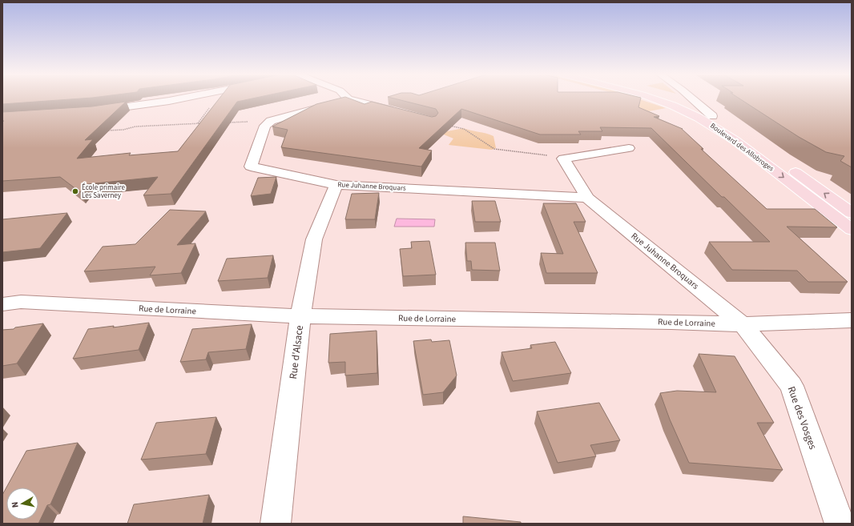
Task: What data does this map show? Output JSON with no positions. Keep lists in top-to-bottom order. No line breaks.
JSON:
{"streets":{"main road":["Boulevard des Allobroges"],"street":["Rue Juhanne Broquars","Rue de Lorraine","Rue d'Alsace","Rue des Vosges"]},"crossings":[["Rue Juhanne Broquars","Rue de Lorraine"],["Rue Juhanne Broquars","Rue d'Alsace"],["Rue Juhanne Broquars","Rue des Vosges"],["Rue de Lorraine","Rue d'Alsace"],["Rue de Lorraine","Rue des Vosges"]],"places":["École primaire Les Saverney"],"north":"left"}
